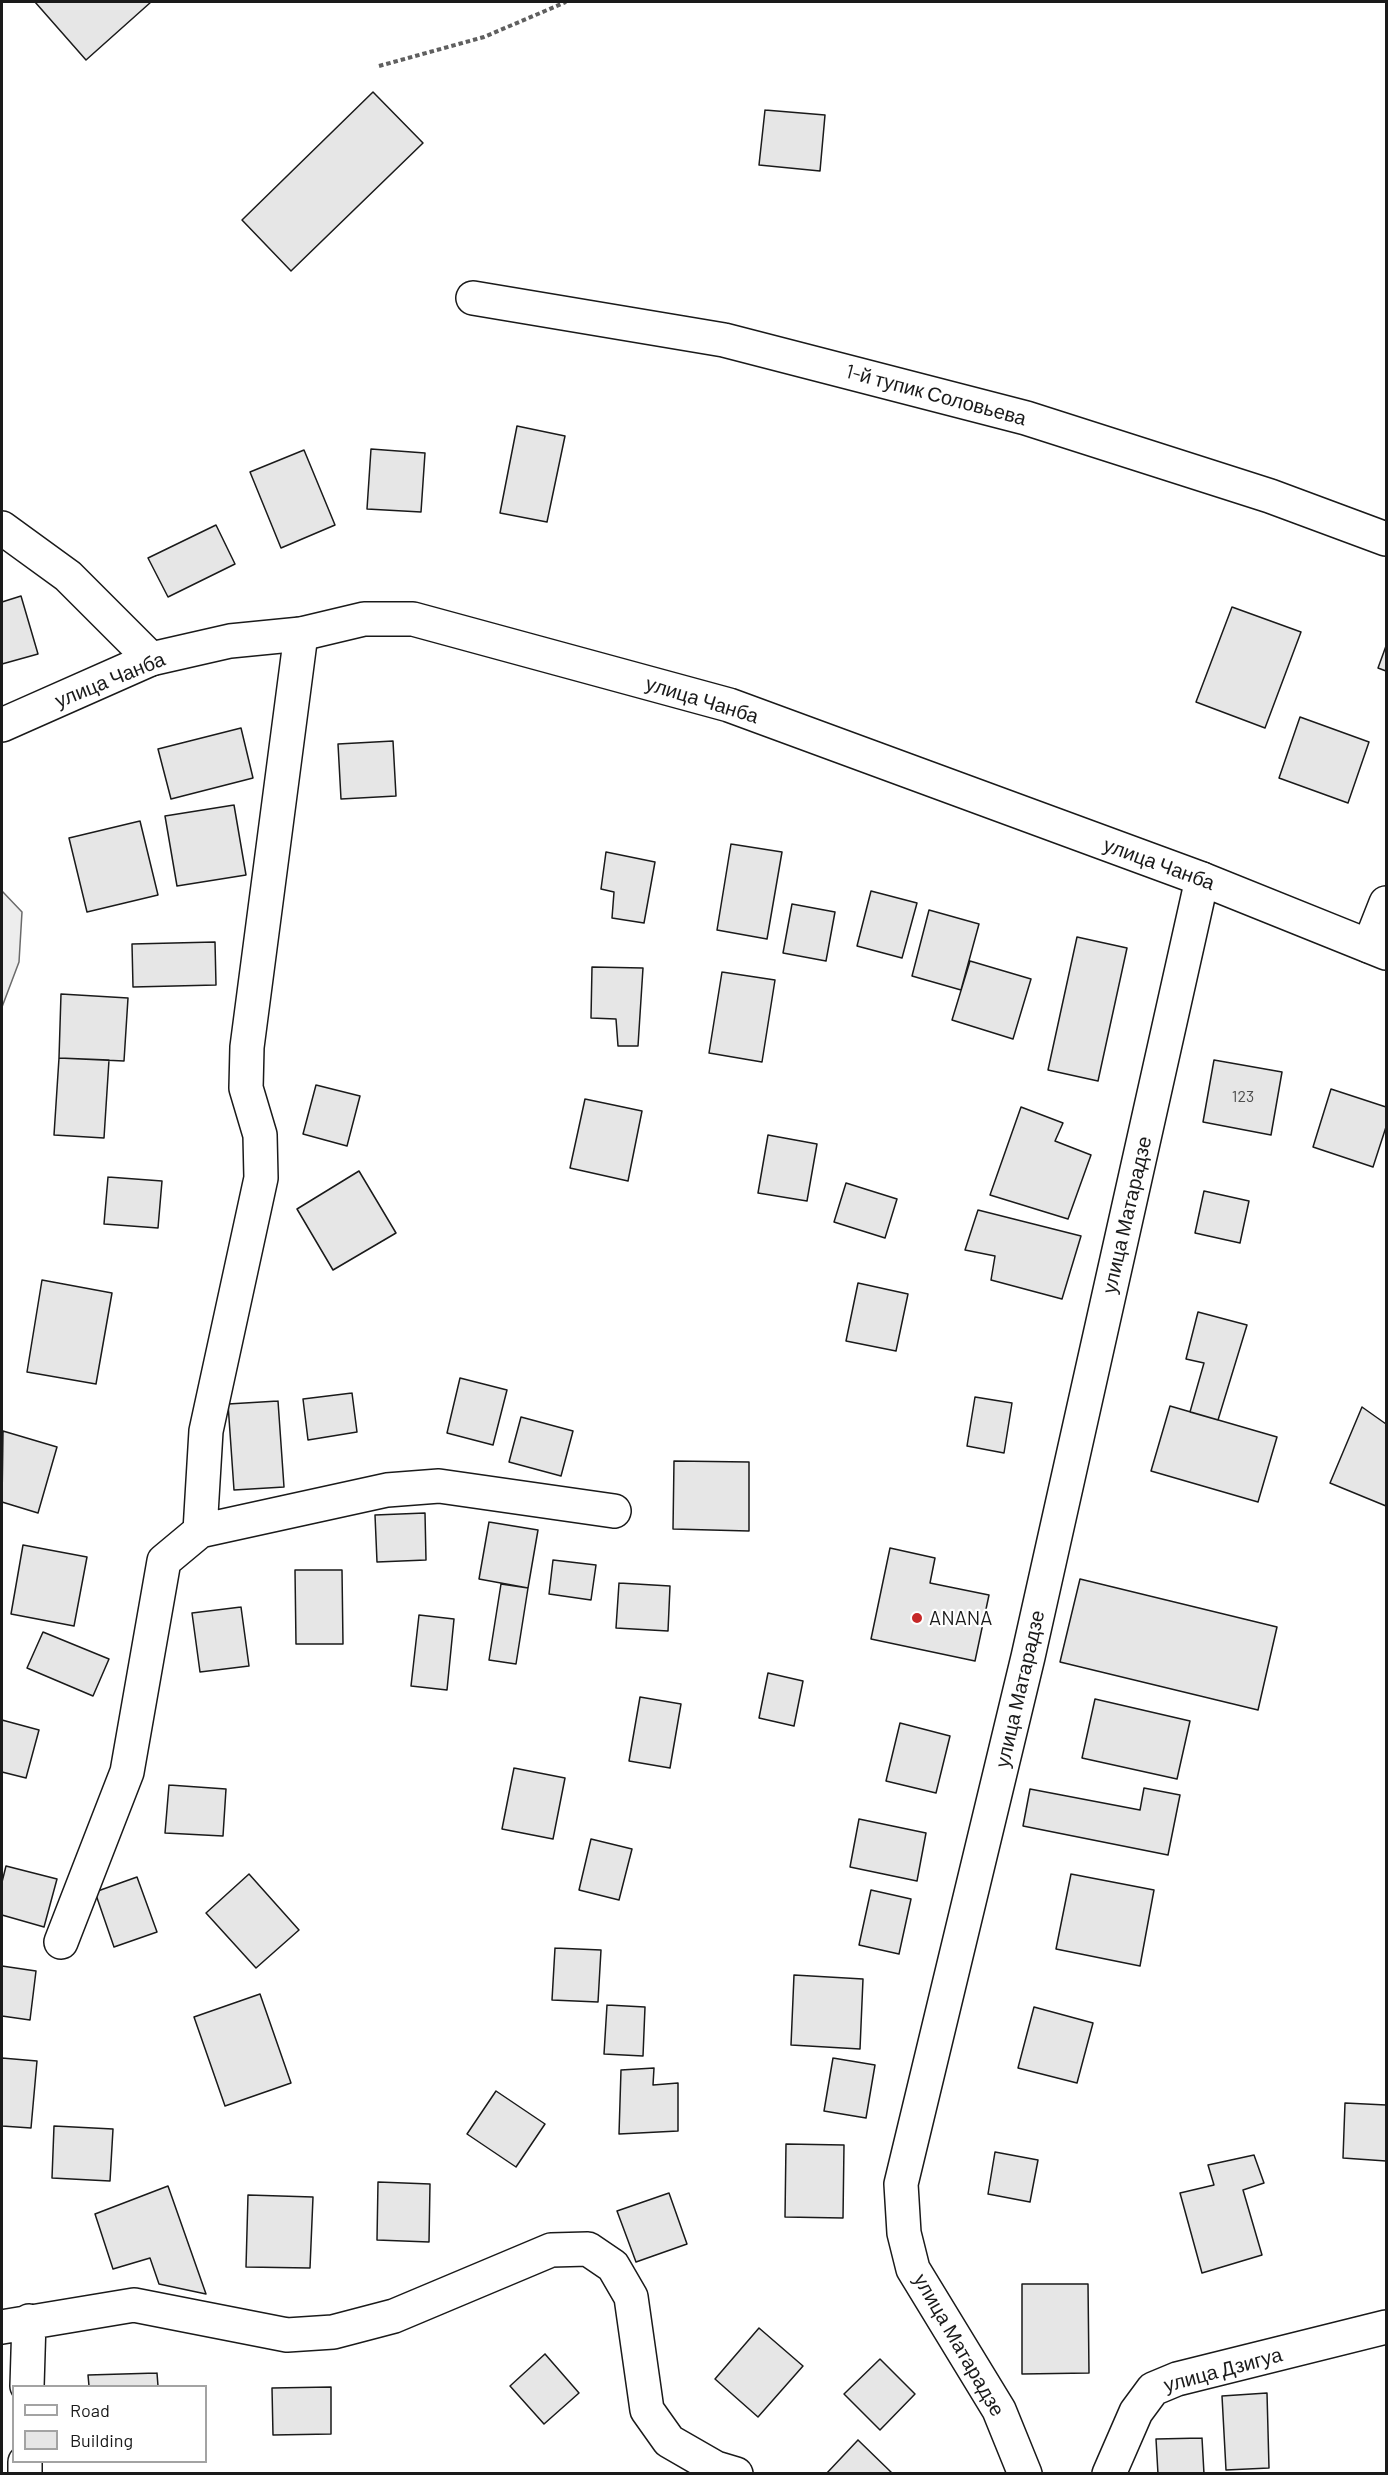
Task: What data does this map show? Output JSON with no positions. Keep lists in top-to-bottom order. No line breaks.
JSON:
{"streets":{"street":["1-й тупик Соловьева","улица Чанба","улица Матарадзе","улица Дзигуа"]},"crossings":[["улица Чанба","улица Матарадзе"]],"places":["ANANA"],"house_numbers":["123"],"legend":["Road","Building"]}
